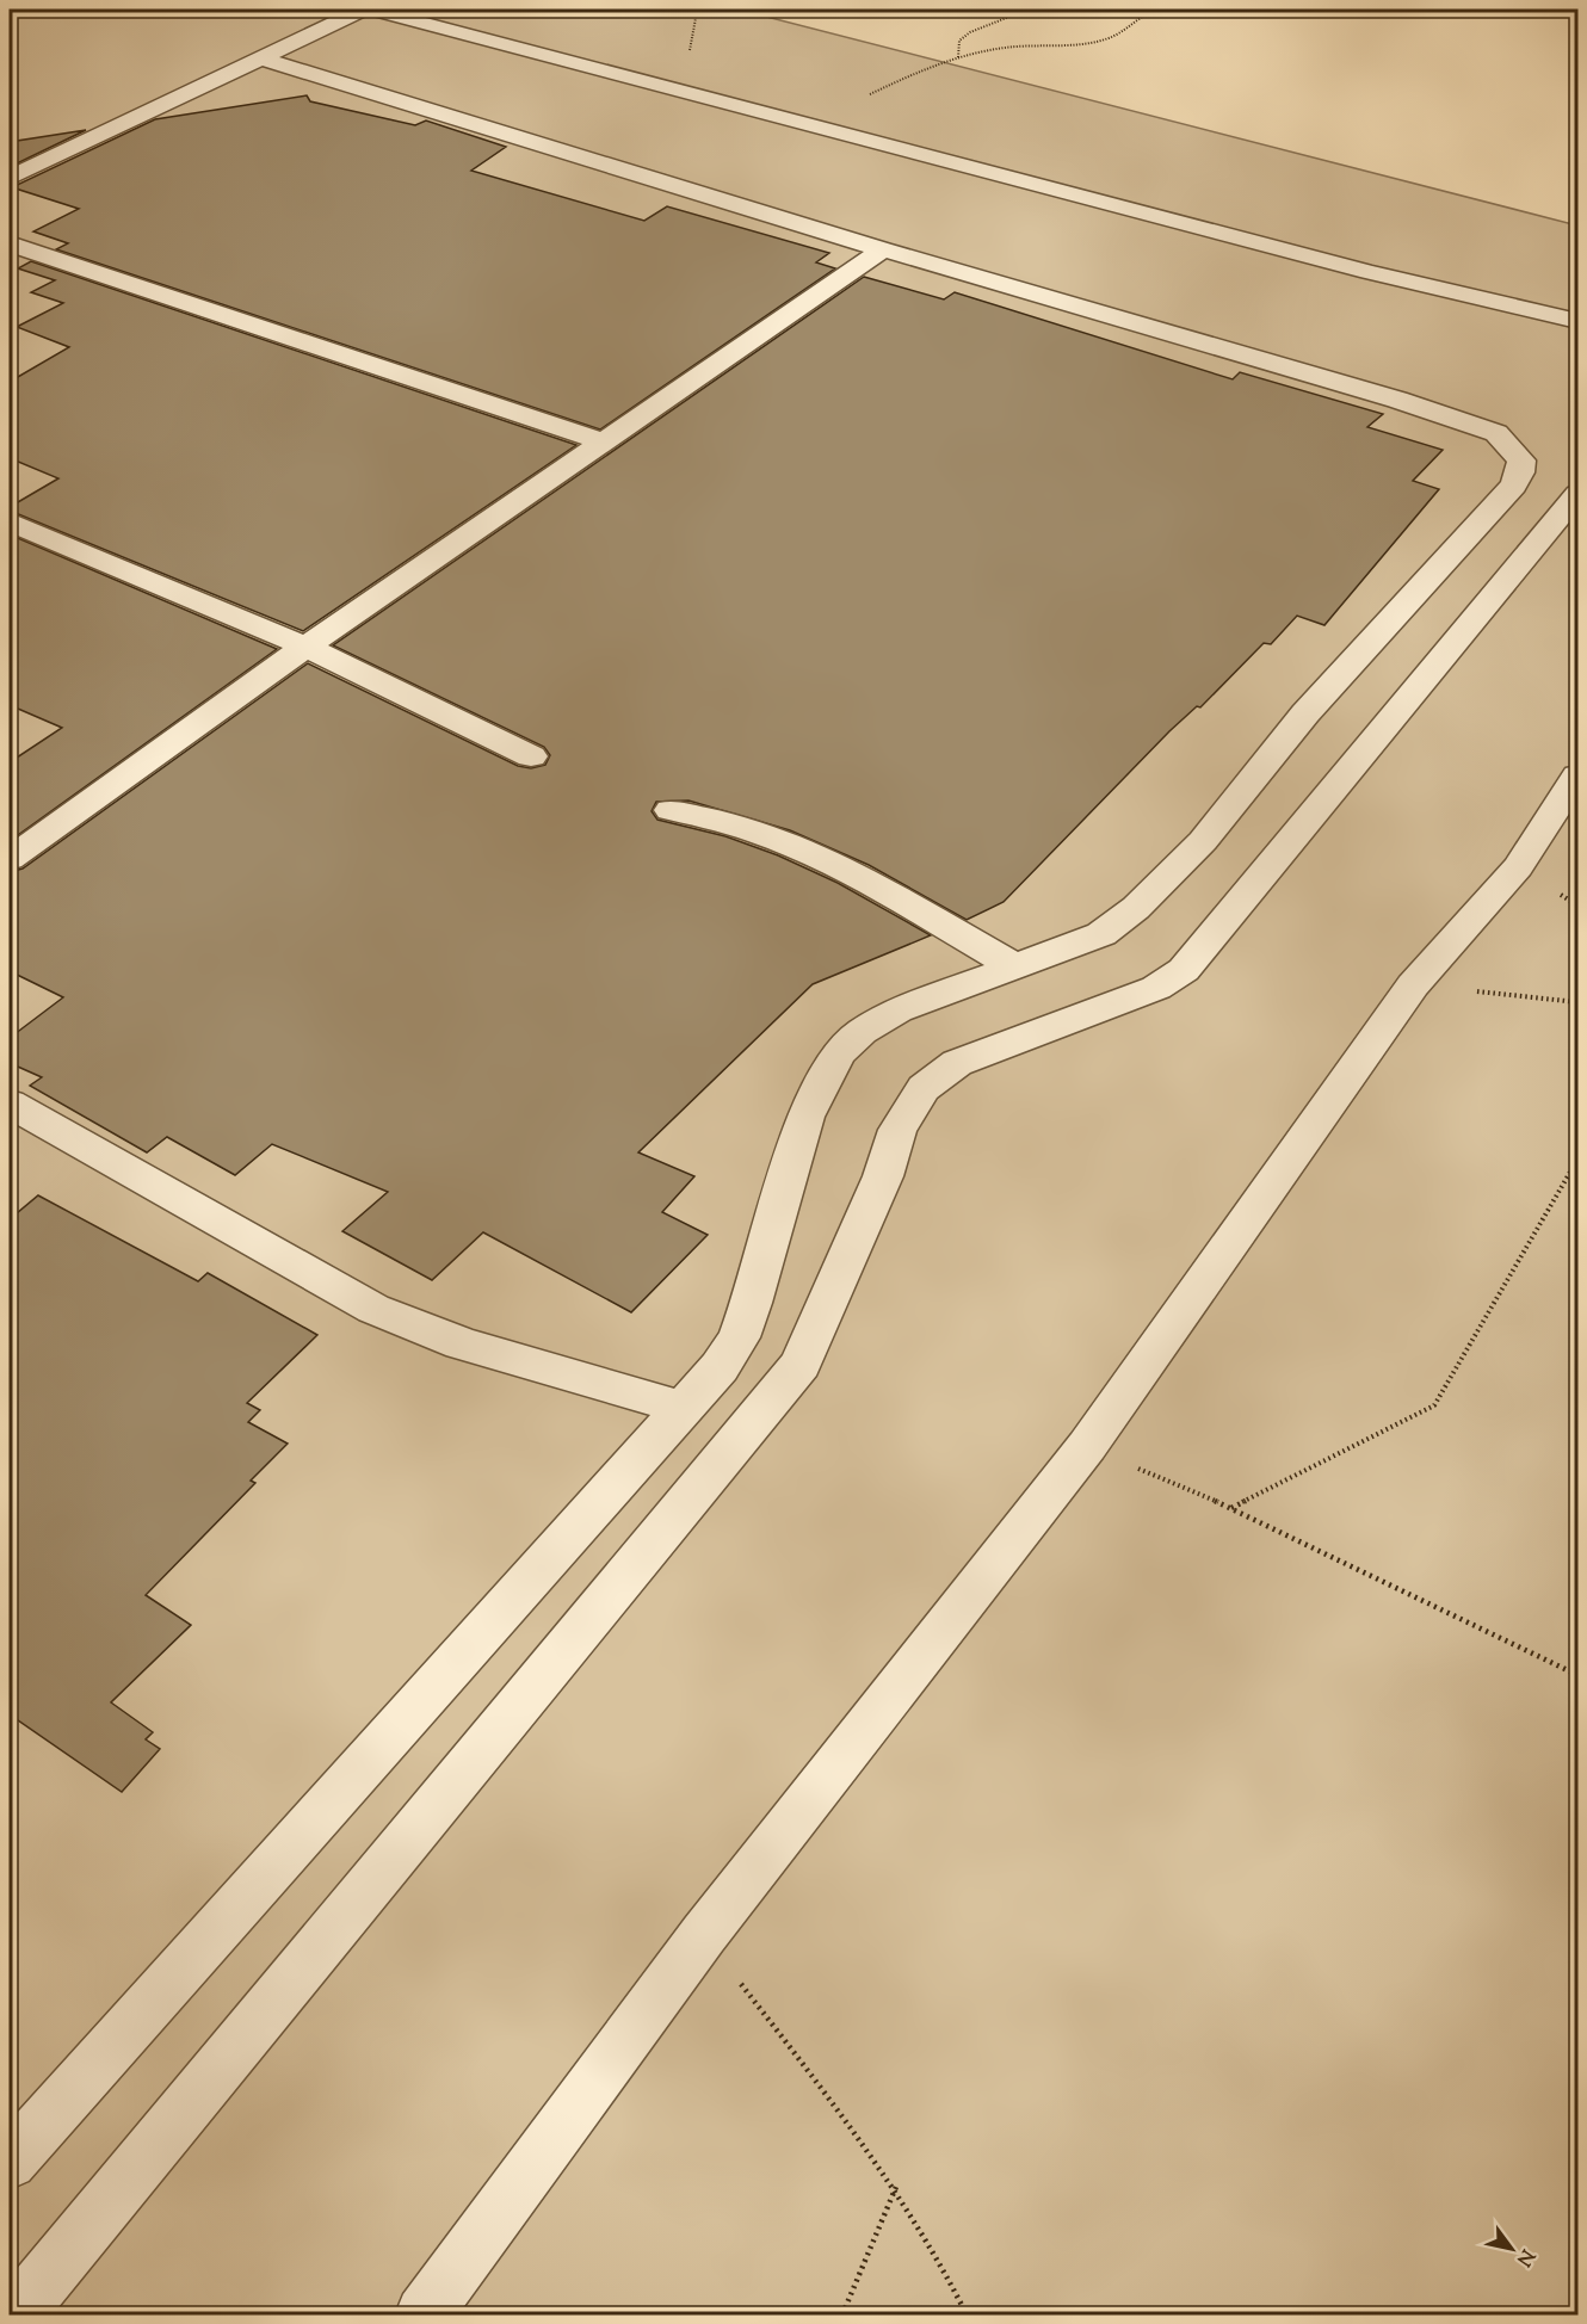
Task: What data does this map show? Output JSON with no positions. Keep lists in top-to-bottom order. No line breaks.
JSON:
{"north":"bottom right"}
